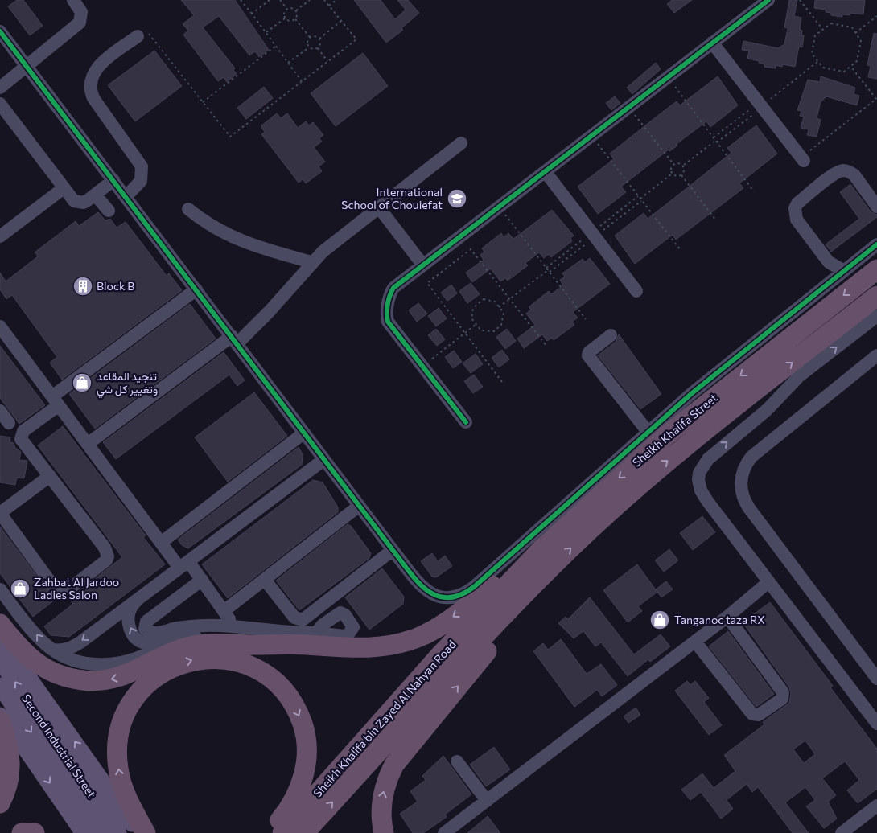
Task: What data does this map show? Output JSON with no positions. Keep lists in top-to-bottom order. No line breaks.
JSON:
{"streets":{"highway":["Sheikh Khalifa Street","Sheikh Khalifa bin Zayed Al Nahyan Road"],"main road":["Second Industrial Street"]},"crossings":[["Sheikh Khalifa Street","Sheikh Khalifa bin Zayed Al Nahyan Road"]],"places":{"school or university":["International School of Chouiefat"],"building":["Block B"],"shop":["تنجيد المقاعد وتغيير كل شي","Zahbat Al Jardoo Ladies Salon","Tanganoc taza RX"]}}
